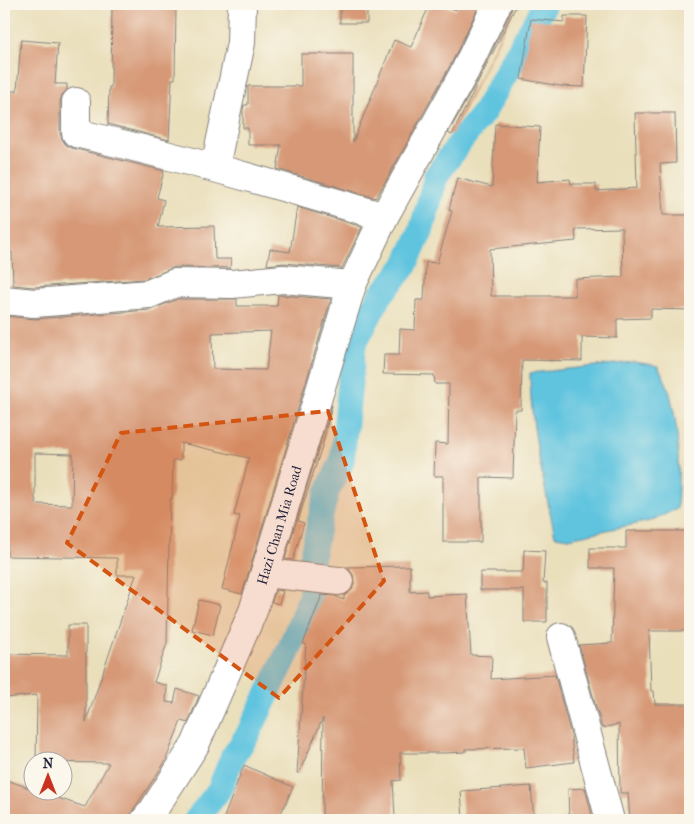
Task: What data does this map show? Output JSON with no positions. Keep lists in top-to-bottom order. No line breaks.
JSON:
{"streets":{"street":["Hazi Chan Mia Road"]},"north":"top"}
